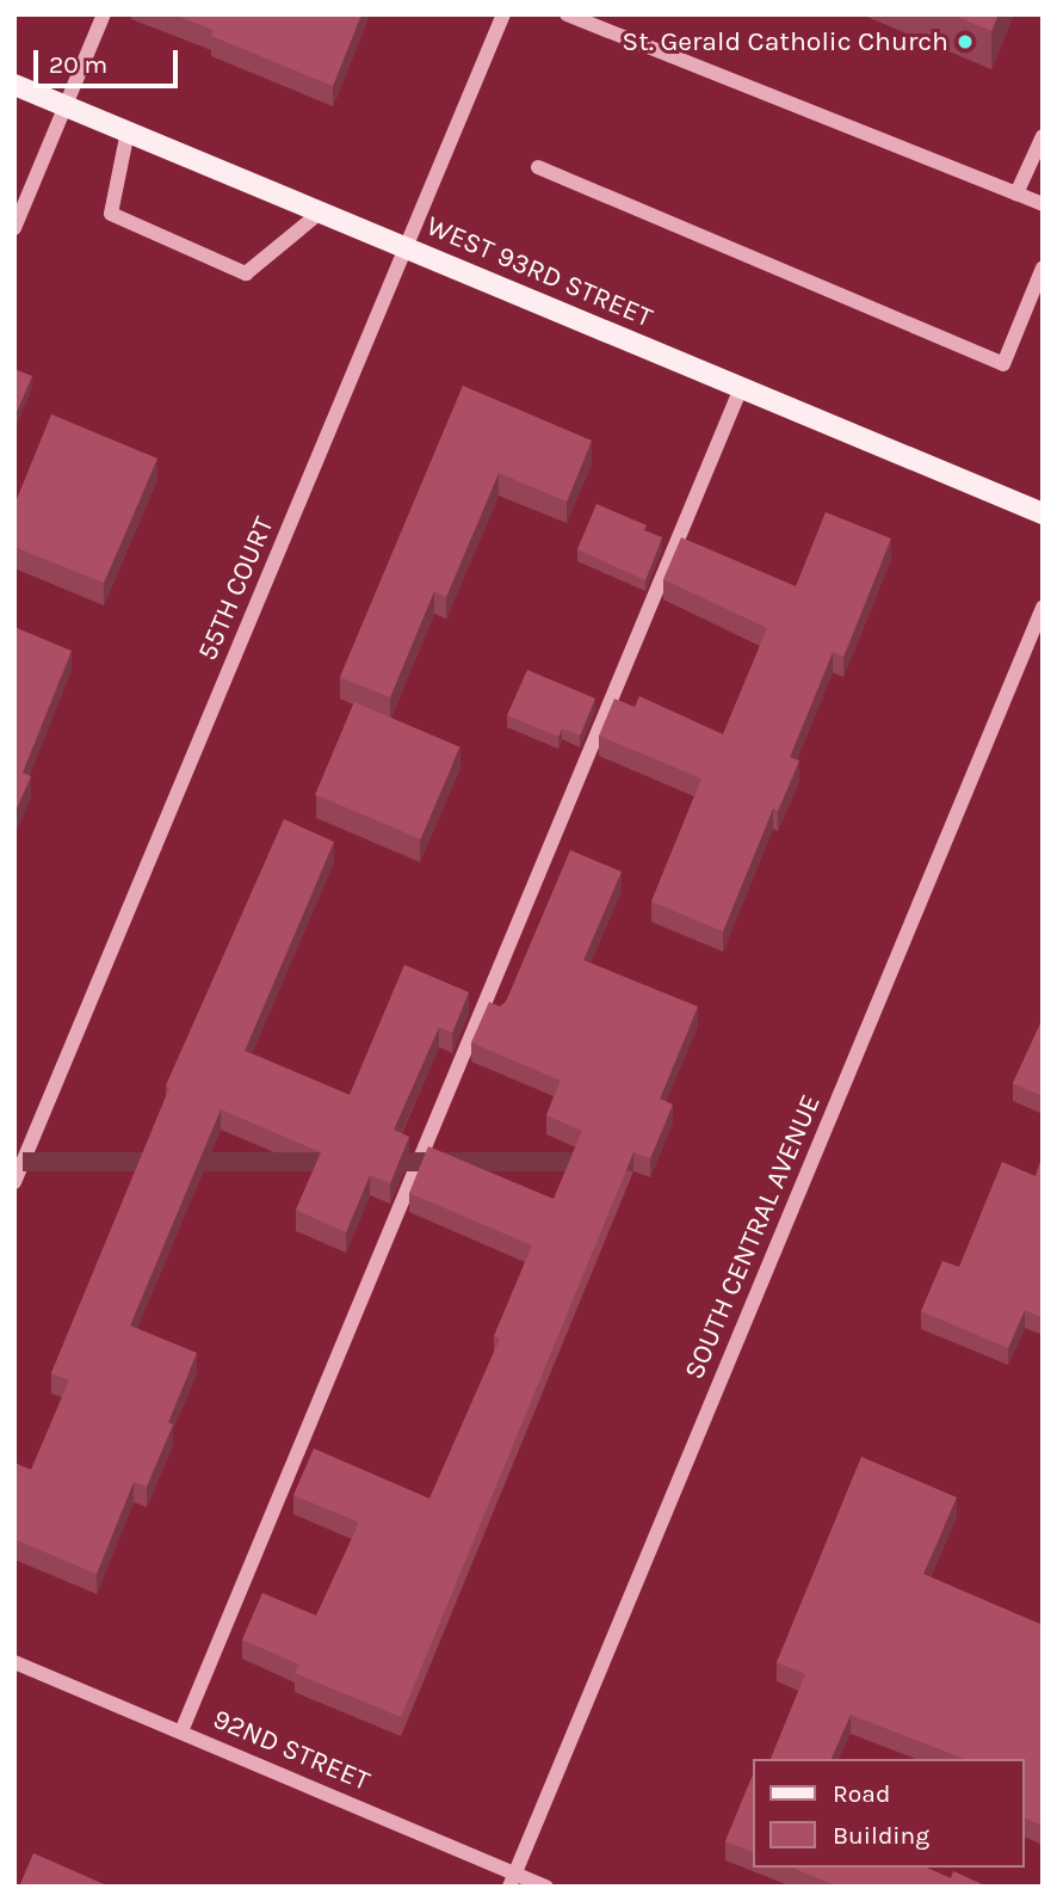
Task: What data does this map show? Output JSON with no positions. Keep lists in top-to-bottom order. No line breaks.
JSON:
{"streets":{"main road":["WEST 93RD STREET"],"street":["55TH COURT","SOUTH CENTRAL AVENUE","92ND STREET"]},"crossings":[["WEST 93RD STREET","55TH COURT"],["SOUTH CENTRAL AVENUE","92ND STREET"]],"places":["St. Gerald Catholic Church"],"legend":["Road","Building"],"scale_bar":"20 m"}
